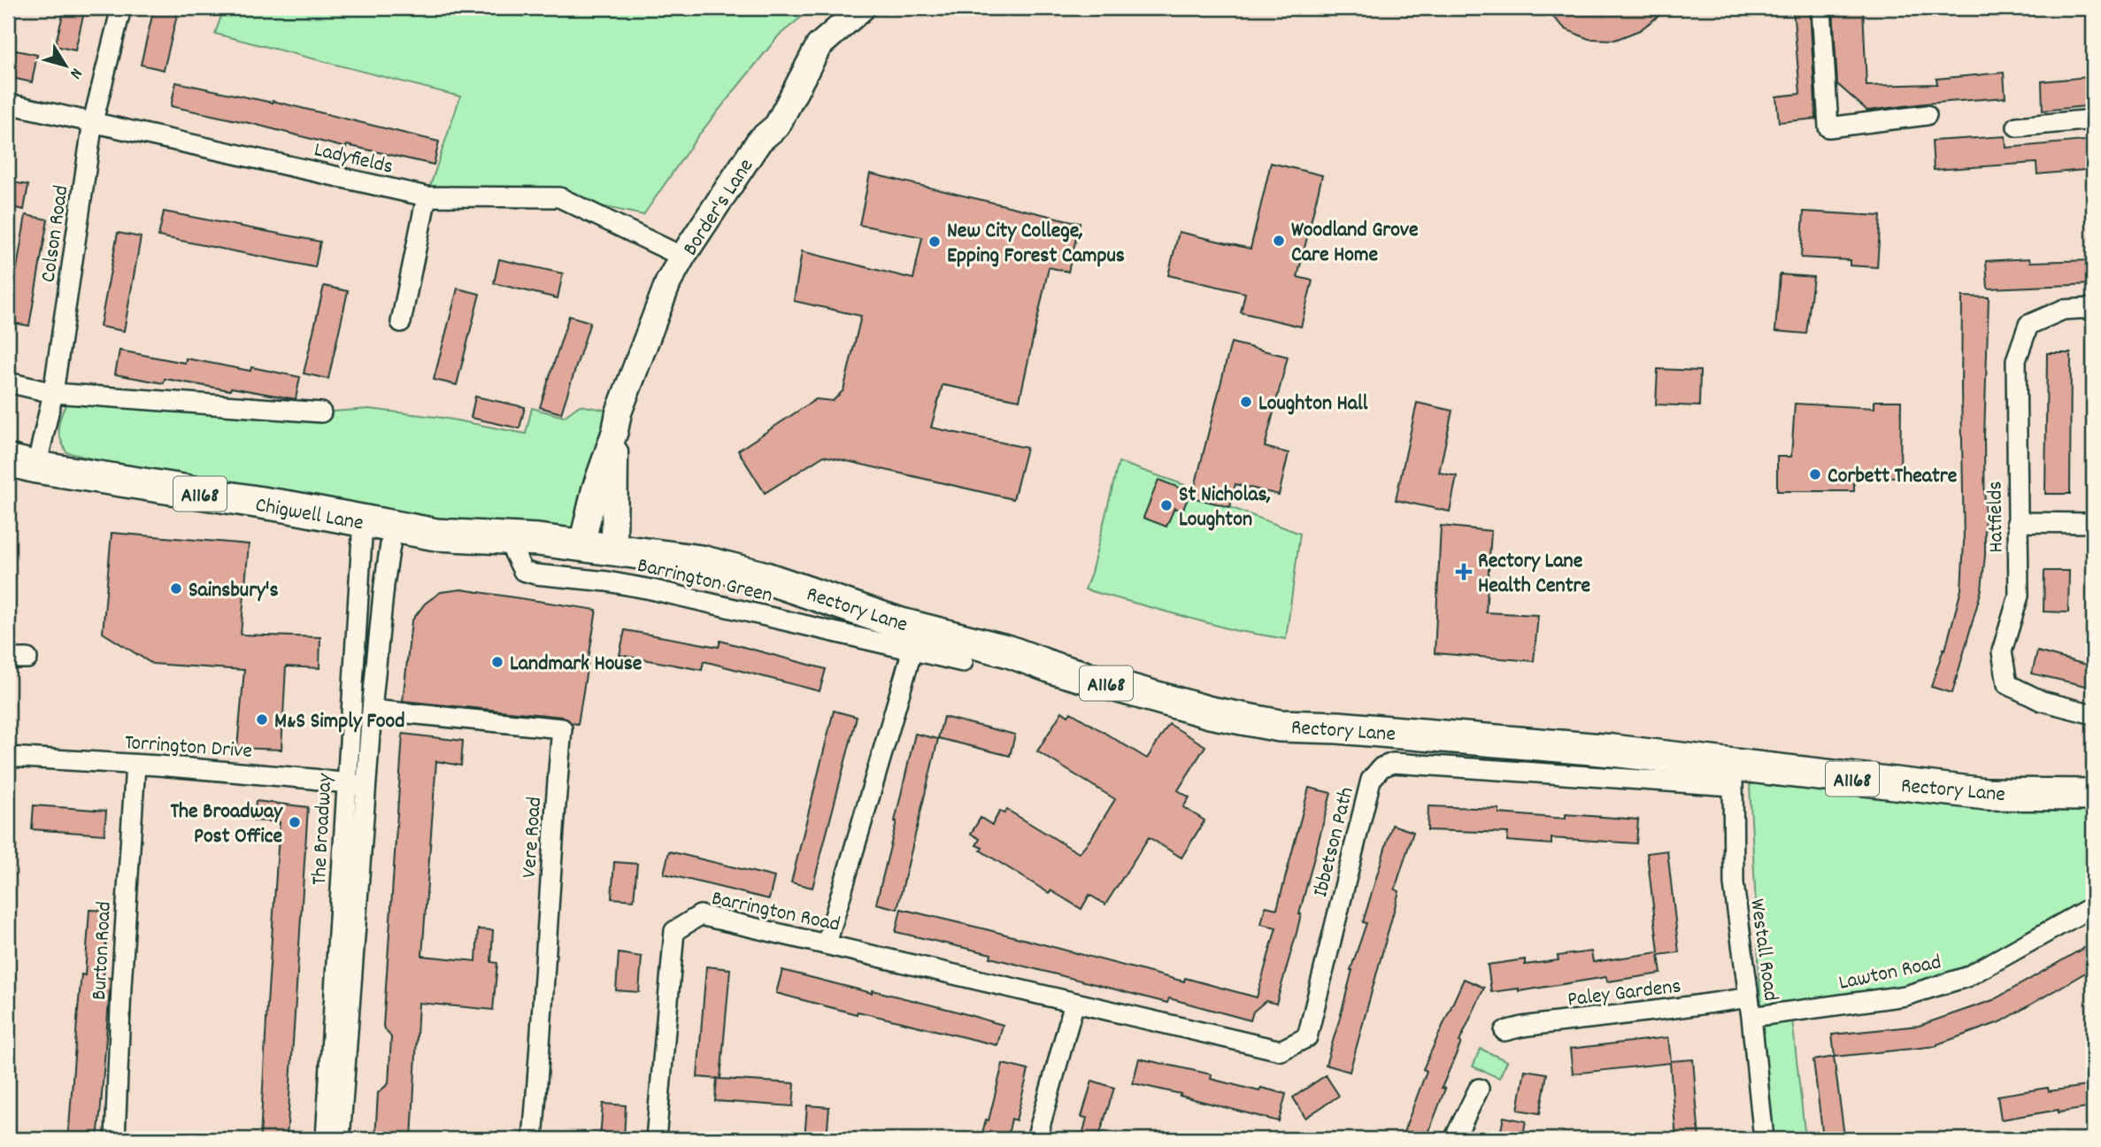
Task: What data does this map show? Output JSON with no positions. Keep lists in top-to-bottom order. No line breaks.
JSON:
{"streets":{"main road":["A1168","Chigwell Lane","Rectory Lane"],"street":["Ladyfields","Border's Lane","Colson Road","Hatfields","Barrington Green","Torrington Drive","The Broadway","Vere Road","Ibbetson Path","Barrington Road","Westall Road","Burton Road","Lawton Road","Paley Gardens"]},"crossings":[["Ladyfields","Border's Lane"],["Ladyfields","Colson Road"],["Border's Lane","Chigwell Lane"],["Border's Lane","Rectory Lane"],["Colson Road","Chigwell Lane"],["Chigwell Lane","Barrington Green"],["Chigwell Lane","Rectory Lane"],["Chigwell Lane","The Broadway"],["Rectory Lane","Ibbetson Path"],["Rectory Lane","Westall Road"],["Torrington Drive","The Broadway"],["Torrington Drive","Burton Road"],["The Broadway","Vere Road"],["Ibbetson Path","Barrington Road"],["Ibbetson Path","Westall Road"],["Westall Road","Lawton Road"],["Westall Road","Paley Gardens"]],"places":{"other":["Woodland Grove Care Home","New City College, Epping Forest Campus","Loughton Hall","Corbett Theatre","St Nicholas, Loughton","Sainsbury's","Landmark House","M&S Simply Food","The Broadway Post Office"],"health":["Rectory Lane Health Centre"]},"north":"bottom right"}
